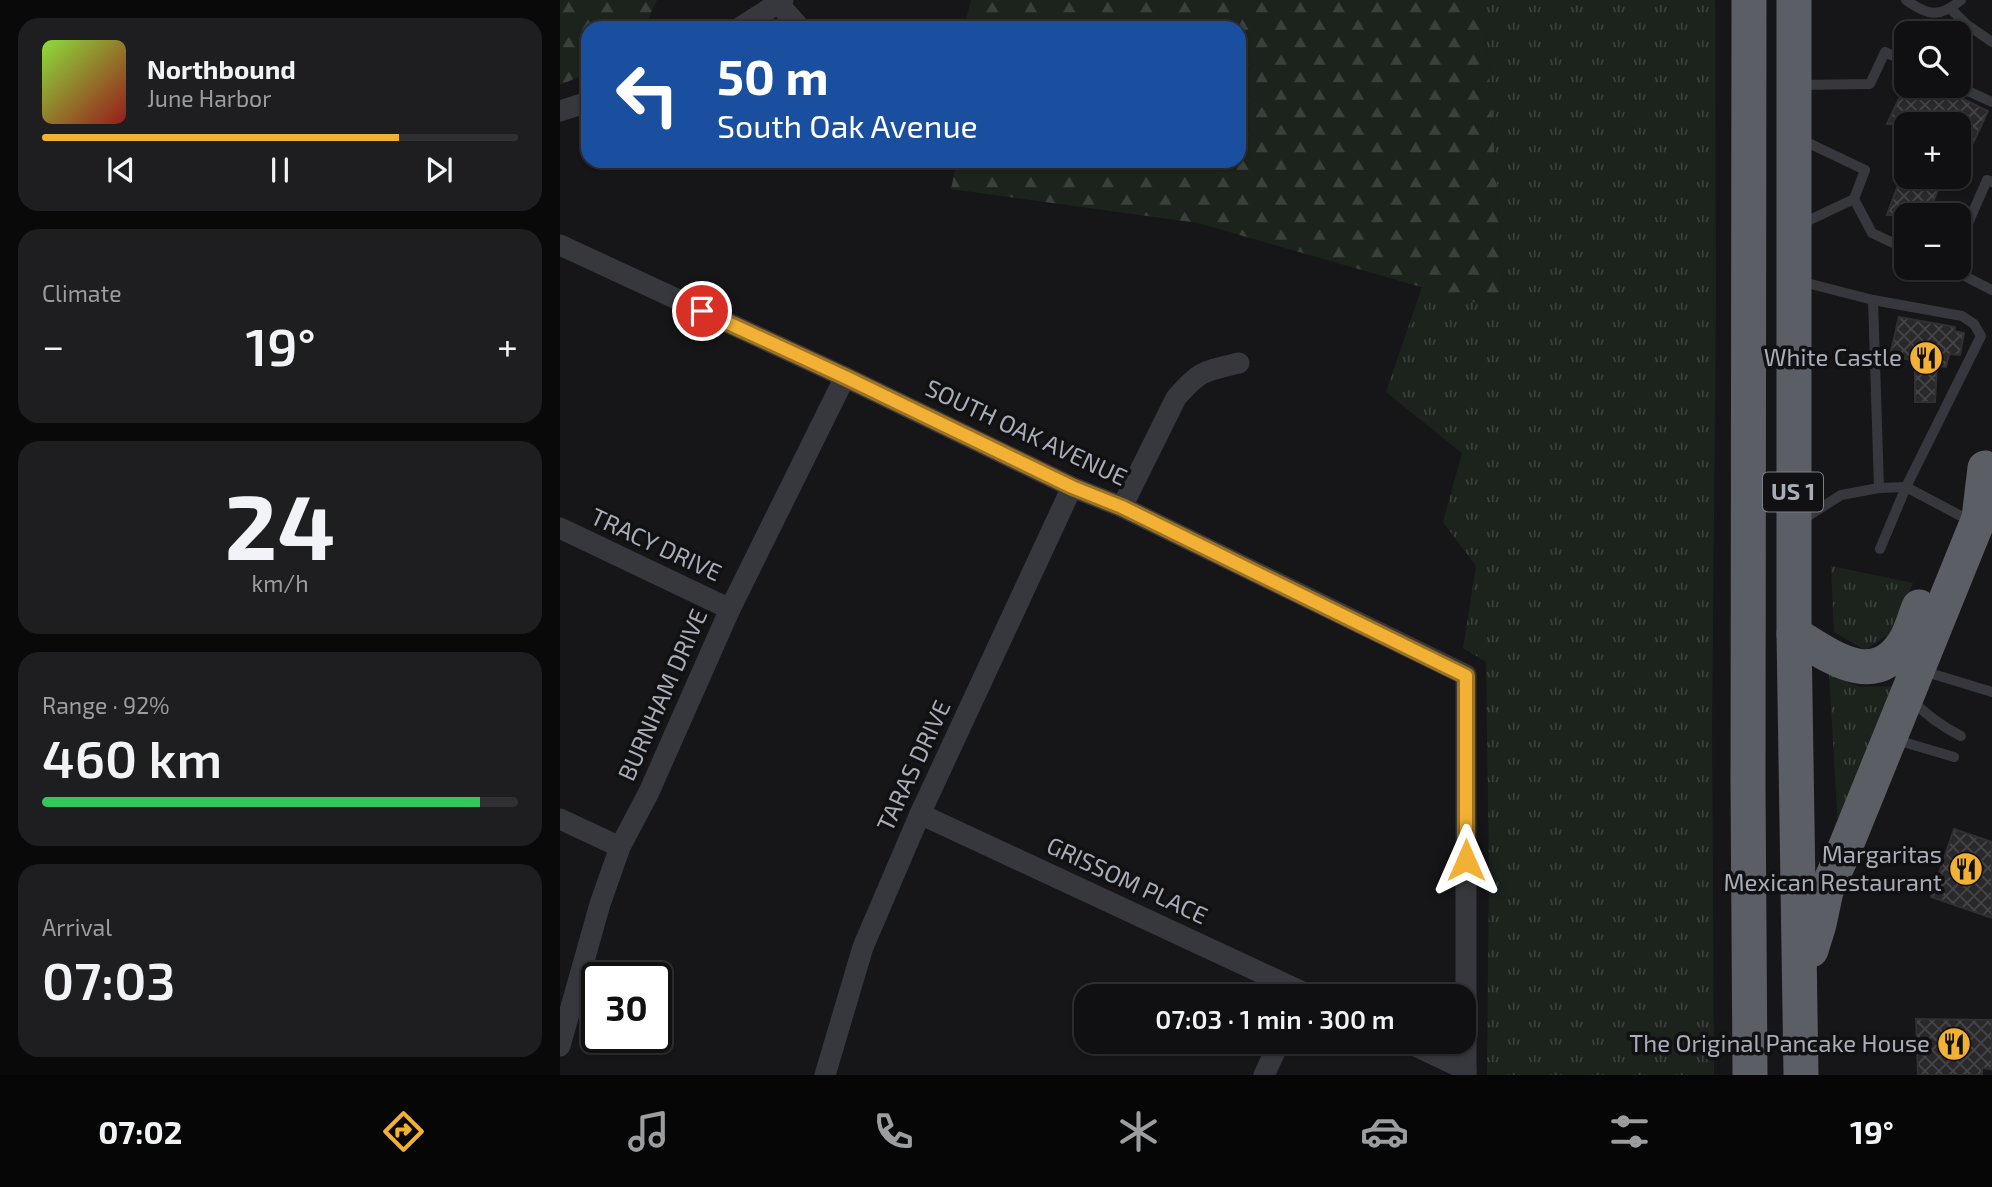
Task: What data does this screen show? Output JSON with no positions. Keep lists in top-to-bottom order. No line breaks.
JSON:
{"streets":{"highway":["US 1"],"street":["SOUTH OAK AVENUE","TRACY DRIVE","BURNHAM DRIVE","TARAS DRIVE","GRISSOM PLACE"]},"crossings":[["SOUTH OAK AVENUE","BURNHAM DRIVE"],["SOUTH OAK AVENUE","TARAS DRIVE"],["TRACY DRIVE","BURNHAM DRIVE"],["TARAS DRIVE","GRISSOM PLACE"]],"places":{"restaurant":["White Castle","Margaritas Mexican Restaurant","The Original Pancake House"]},"page":{"map_buttons":["+","−"],"turn":["50 m","South Oak Avenue"],"song":["Northbound","June Harbor"],"tile":["Climate",["24","km/h"],["Range · 92%","460 km"],["Arrival","07:03"]],"heat":["−","19°","+"],"limit":"30","trip":"07:03 · 1 min · 300 m","tabs":["07:02","19°"]}}
